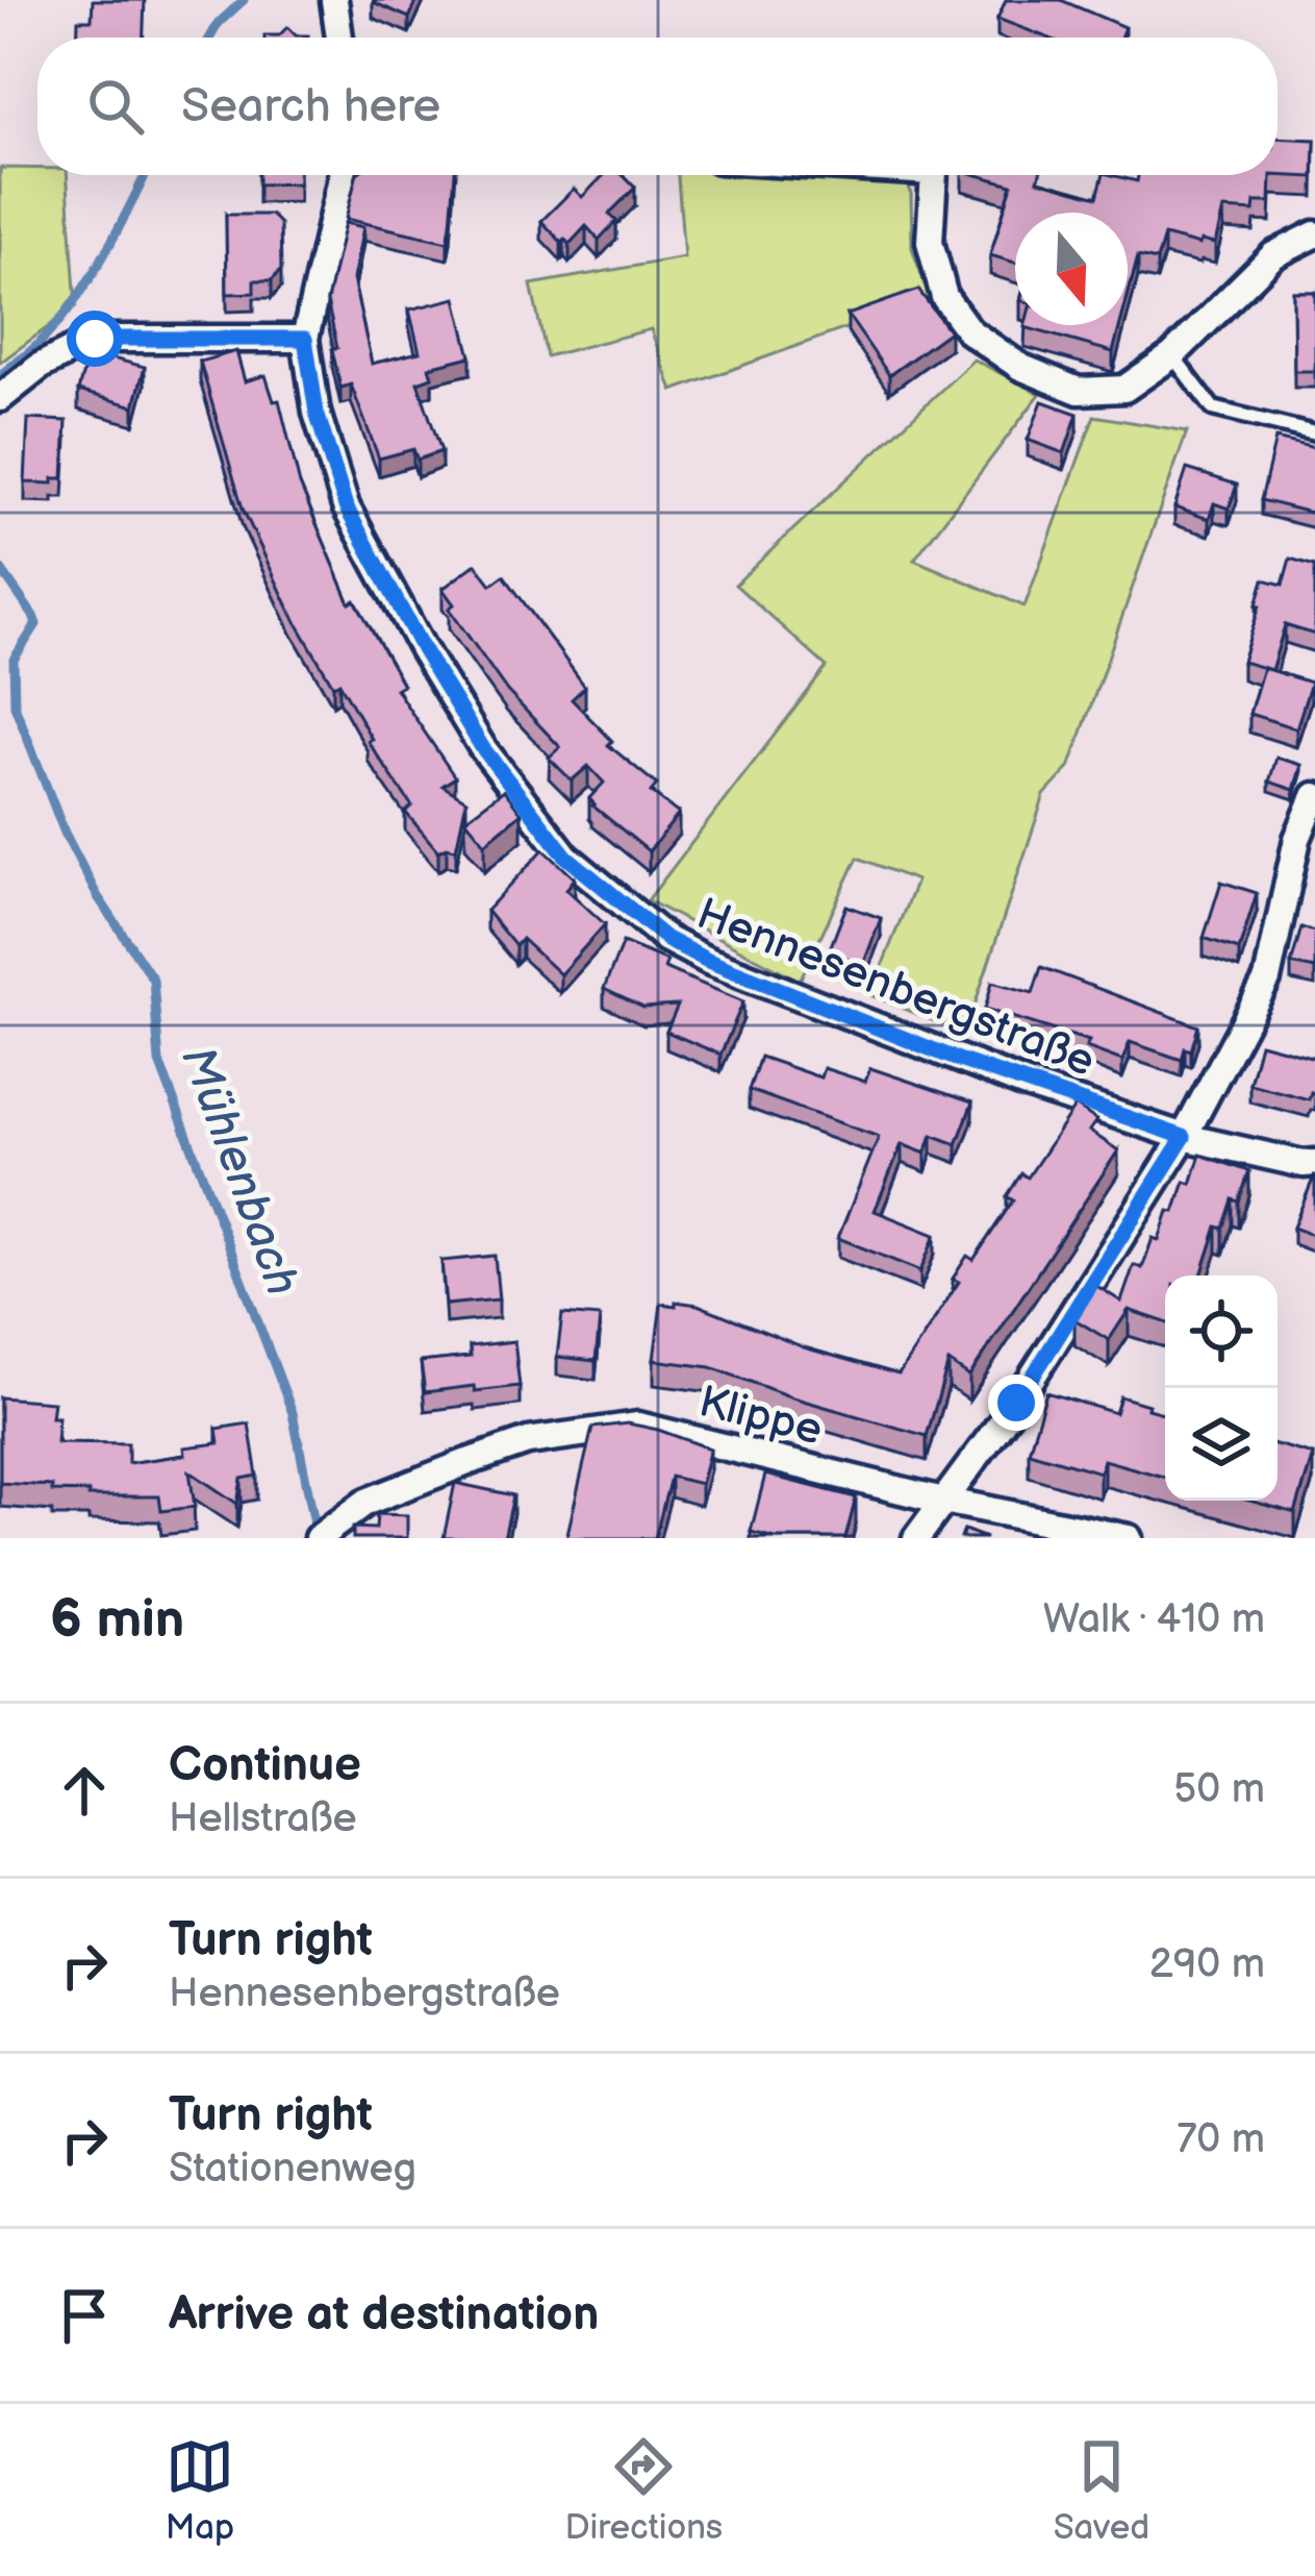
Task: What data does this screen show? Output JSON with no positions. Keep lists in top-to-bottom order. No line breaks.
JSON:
{"streets":{"street":["Hennesenbergstraße","Klippe"]},"water":["Mühlenbach"],"north":"bottom","page":{"search":"Search here","heading":["6 min","Walk · 410 m"],"list":[["Continue","Hellstraße","50 m"],["Turn right","Hennesenbergstraße","290 m"],["Turn right","Stationenweg","70 m"],"Arrive at destination"],"nav":["Map","Directions","Saved"]}}
